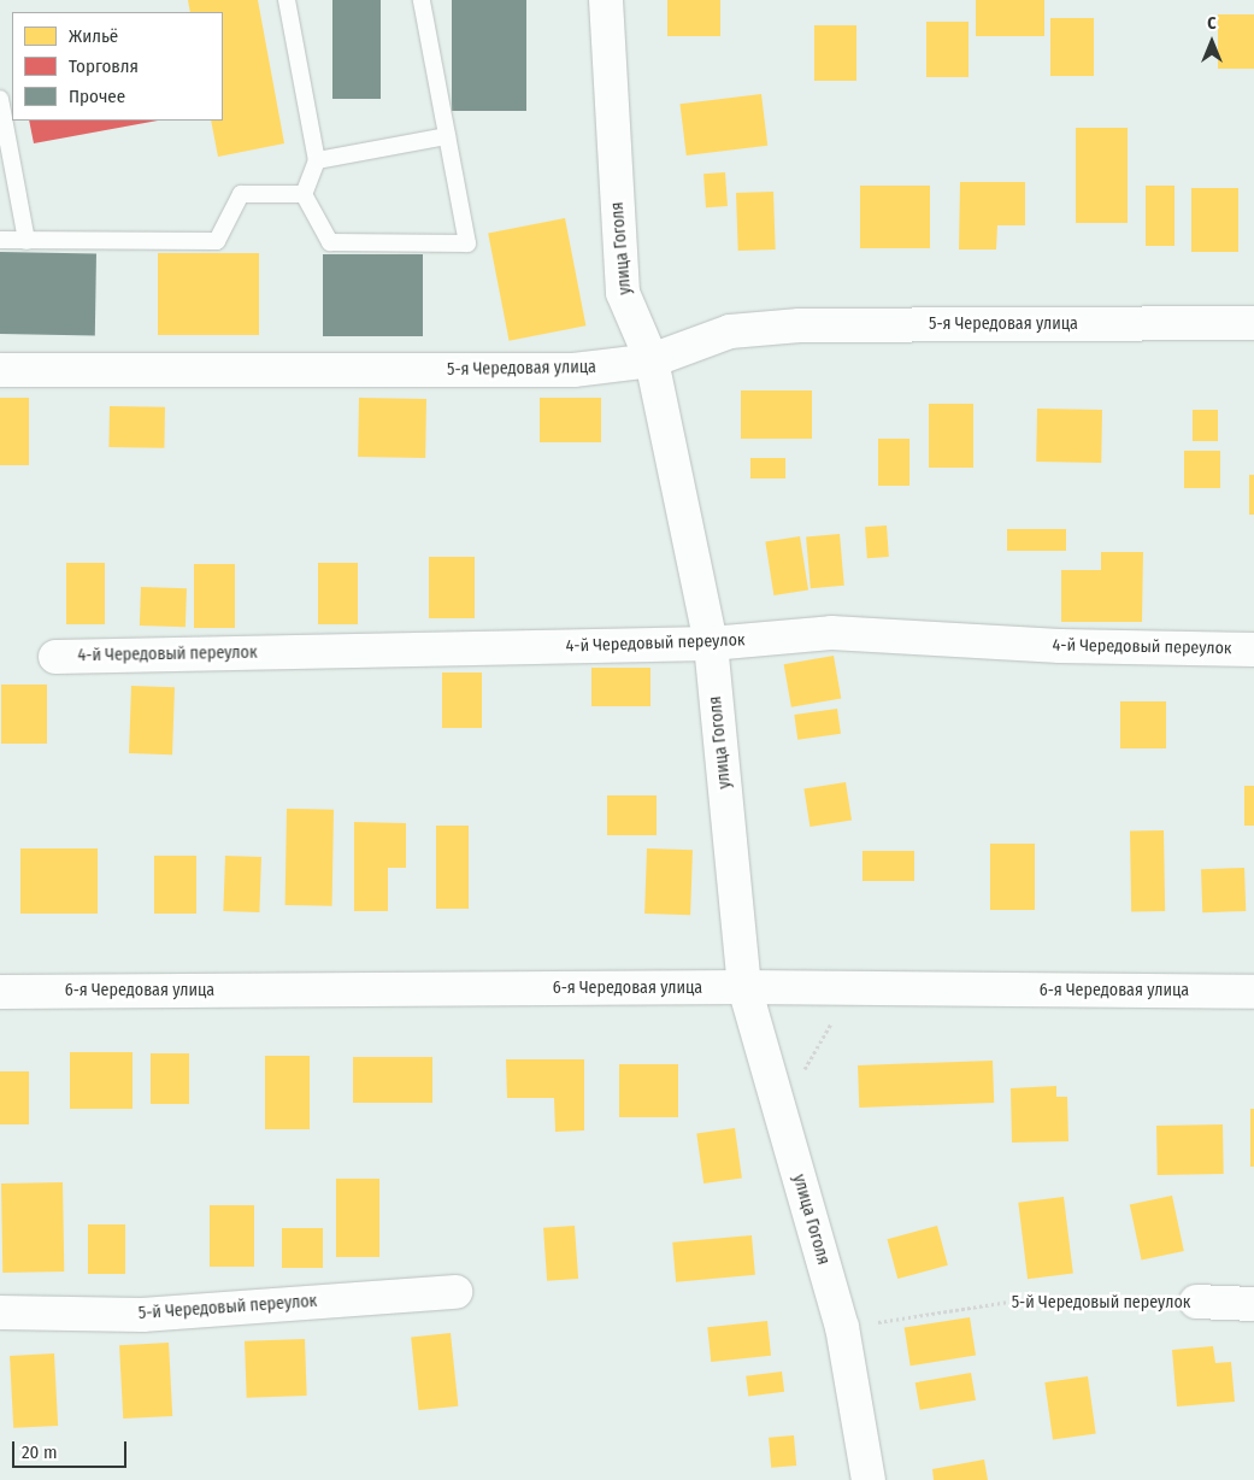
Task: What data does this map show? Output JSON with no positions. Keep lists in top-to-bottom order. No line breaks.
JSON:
{"streets":{"street":["улица Гоголя","5-я Чередовая улица","4-й Чередовый переулок","6-я Чередовая улица","5-й Чередовый переулок"]},"crossings":[["улица Гоголя","5-я Чередовая улица"],["улица Гоголя","4-й Чередовый переулок"],["улица Гоголя","6-я Чередовая улица"],["улица Гоголя","5-й Чередовый переулок"]],"legend":["Жильё","Торговля","Прочее"],"scale_bar":"20 m","north":"top"}
